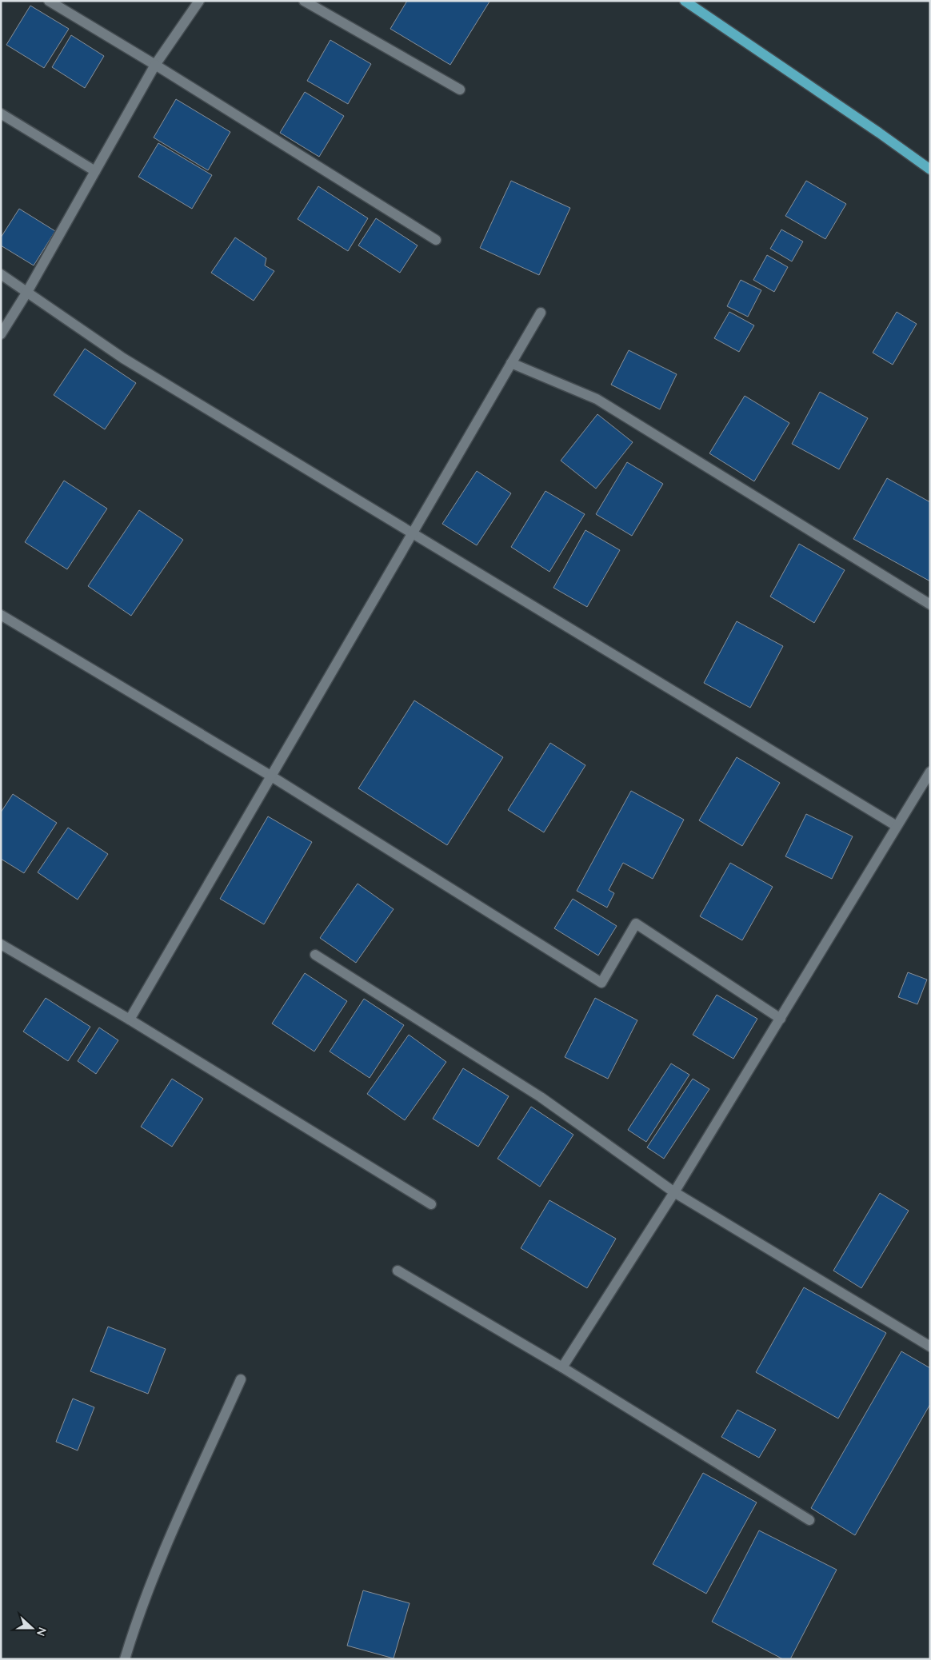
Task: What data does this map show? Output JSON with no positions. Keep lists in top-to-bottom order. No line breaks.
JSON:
{"north":"right"}
